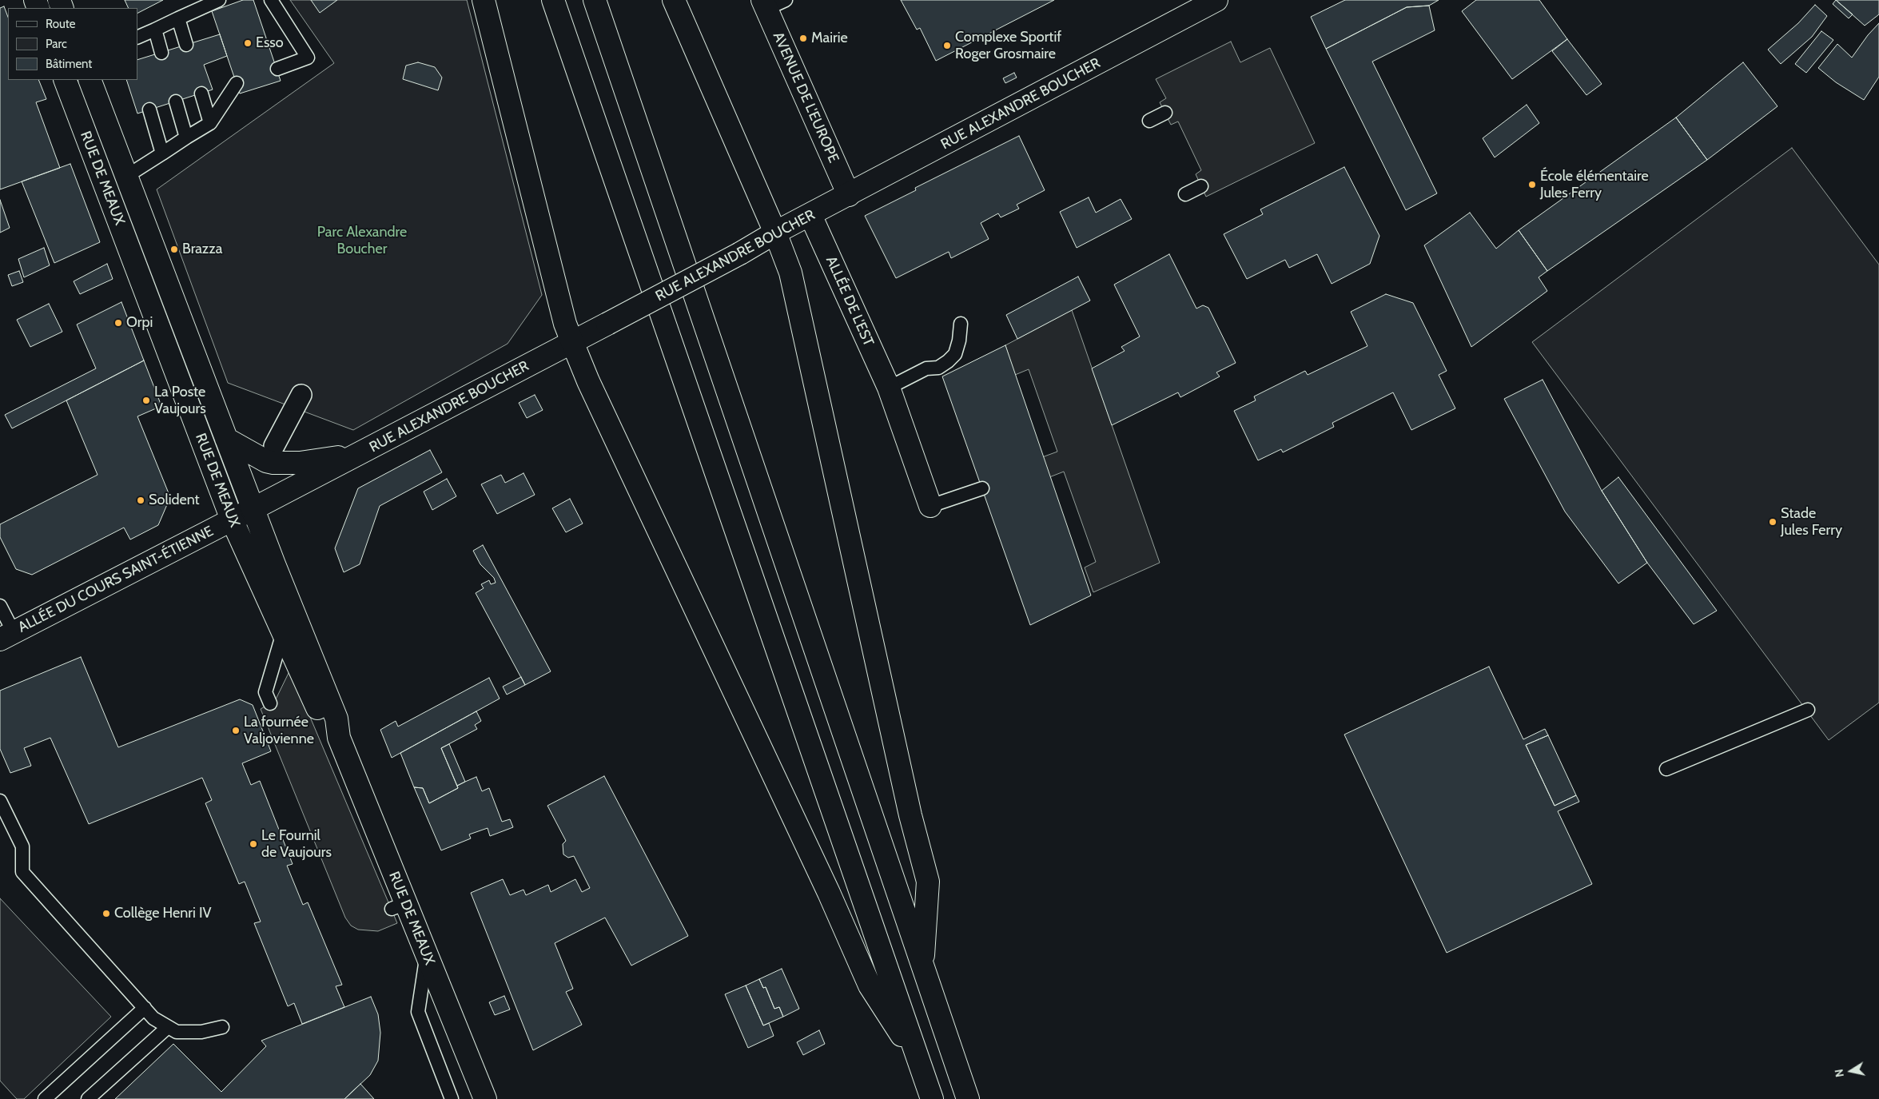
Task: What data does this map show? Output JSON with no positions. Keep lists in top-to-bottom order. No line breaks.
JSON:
{"streets":{"main road":["AVENUE DE L'EUROPE","RUE ALEXANDRE BOUCHER","RUE DE MEAUX","ALLÉE DE L'EST","ALLÉE DU COURS SAINT-ÉTIENNE"]},"crossings":[["AVENUE DE L'EUROPE","RUE ALEXANDRE BOUCHER"],["RUE ALEXANDRE BOUCHER","RUE DE MEAUX"],["RUE ALEXANDRE BOUCHER","ALLÉE DE L'EST"],["RUE ALEXANDRE BOUCHER","ALLÉE DU COURS SAINT-ÉTIENNE"],["RUE DE MEAUX","ALLÉE DU COURS SAINT-ÉTIENNE"]],"parks":["Parc Alexandre Boucher"],"places":["Mairie","Esso","Complexe Sportif Roger Grosmaire","École élémentaire Jules Ferry","Brazza","Orpi","La Poste Vaujours","Solident","Stade Jules Ferry","La fournée Valjovienne","Le Fournil de Vaujours","Collège Henri IV"],"legend":["Route","Parc","Bâtiment"],"north":"left"}
